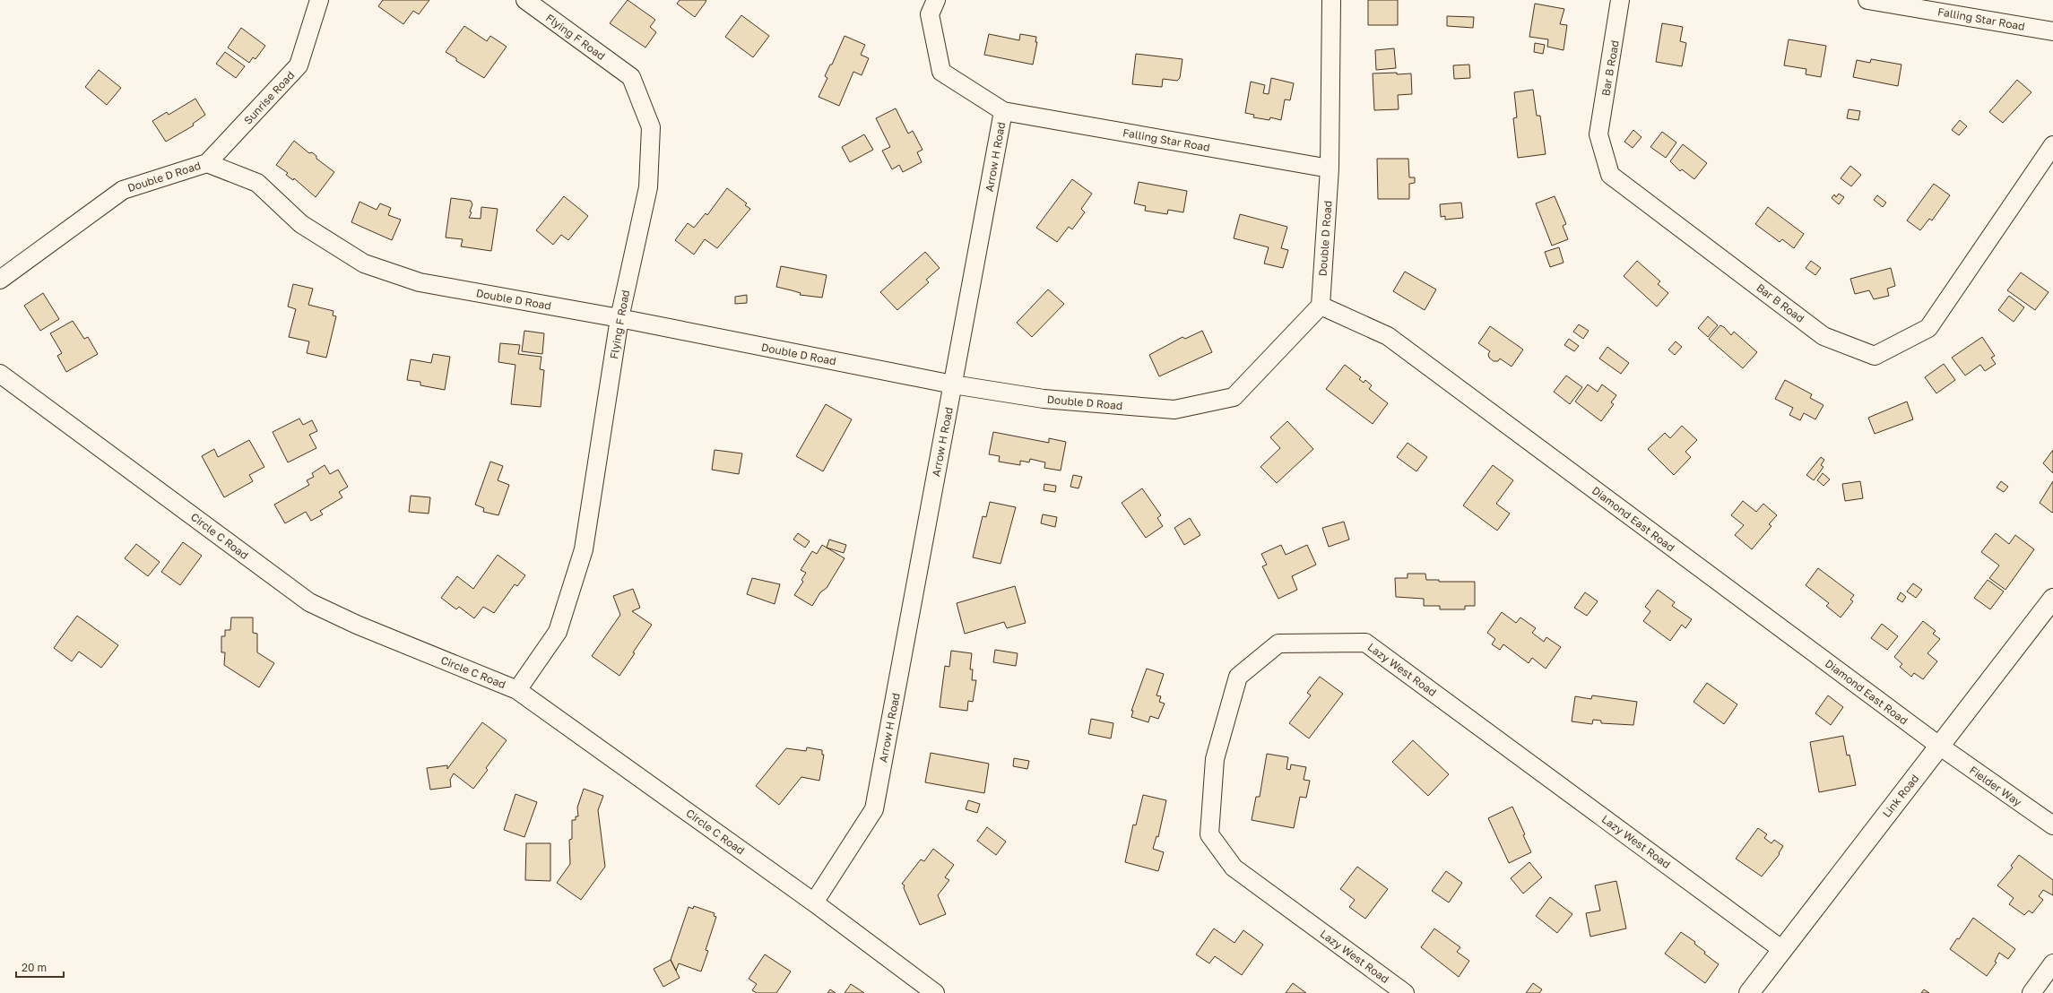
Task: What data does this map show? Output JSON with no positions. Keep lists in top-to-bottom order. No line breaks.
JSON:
{"streets":{"main road":["Link Road"],"street":["Falling Star Road","Flying F Road","Bar B Road","Sunrise Road","Arrow H Road","Double D Road","Diamond East Road","Circle C Road","Lazy West Road","Fielder Way"]},"crossings":[["Falling Star Road","Arrow H Road"],["Falling Star Road","Double D Road"],["Flying F Road","Double D Road"],["Flying F Road","Circle C Road"],["Sunrise Road","Double D Road"],["Arrow H Road","Double D Road"],["Arrow H Road","Circle C Road"],["Double D Road","Diamond East Road"],["Diamond East Road","Fielder Way"],["Diamond East Road","Link Road"],["Lazy West Road","Link Road"],["Fielder Way","Link Road"]],"scale_bar":"20 m"}
